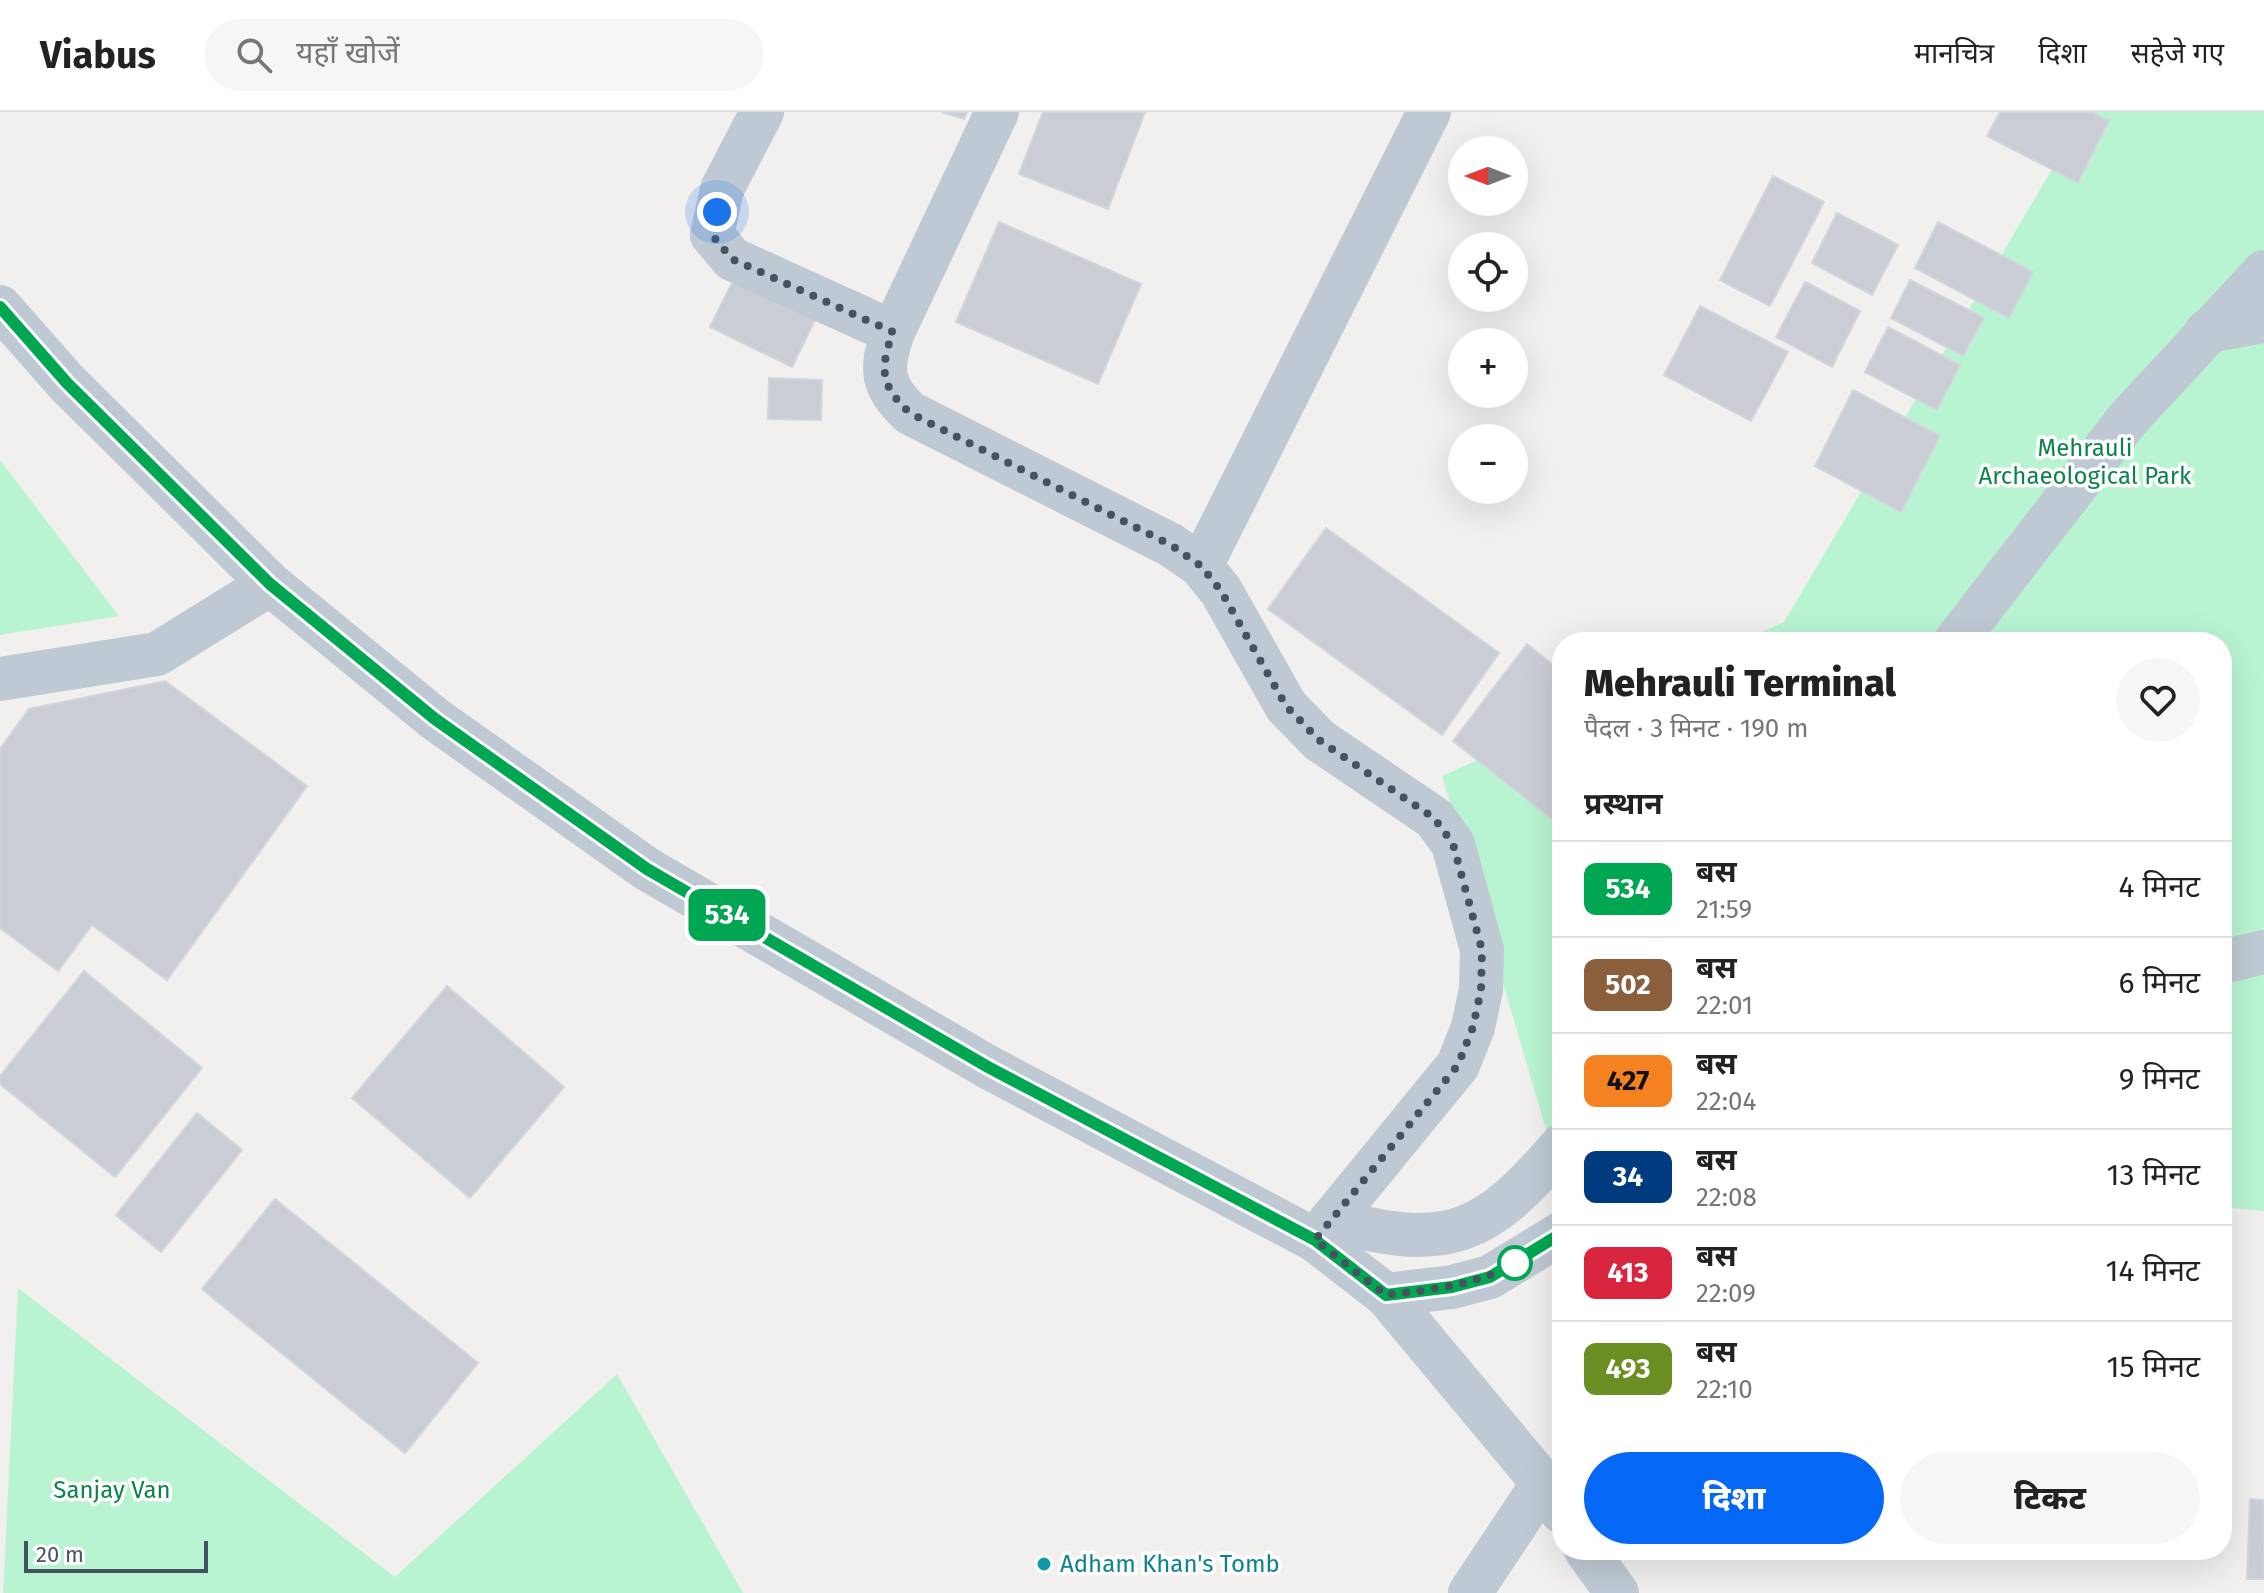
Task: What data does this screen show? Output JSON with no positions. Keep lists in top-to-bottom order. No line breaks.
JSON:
{"parks":["Mehrauli Archaeological Park","Sanjay Van"],"places":["Adham Khan's Tomb"],"lines":["bus line 534"],"scale_bar":"20 m","north":"left","page":{"header":"Viabus","search":"यहाँ खोजें","nav":["मानचित्र","दिशा","सहेजे गए"],"on_map":"534","map_buttons":["+","−"],"heading":[["Mehrauli Terminal","पैदल · 3 मिनट · 190 m"],"प्रस्थान"],"list":[{"mark":"534","name":"बस","note":"21:59","value":"4 मिनट"},{"mark":"502","name":"बस","note":"22:01","value":"6 मिनट"},{"mark":"427","name":"बस","note":"22:04","value":"9 मिनट"},{"mark":"34","name":"बस","note":"22:08","value":"13 मिनट"},{"mark":"413","name":"बस","note":"22:09","value":"14 मिनट"},{"mark":"493","name":"बस","note":"22:10","value":"15 मिनट"}],"buttons":["दिशा","टिकट"],"scale":"20 m"}}
